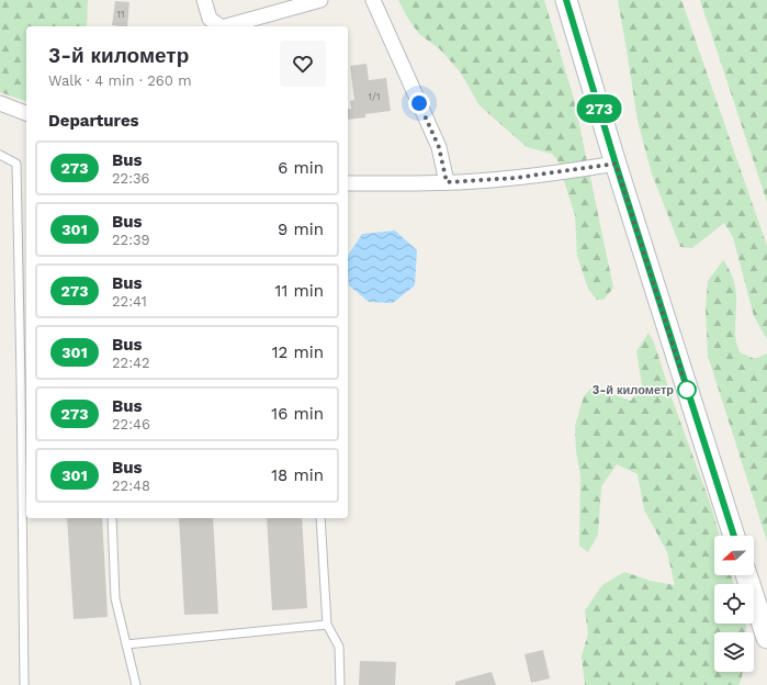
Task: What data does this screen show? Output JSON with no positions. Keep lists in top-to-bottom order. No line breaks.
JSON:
{"places":["3-й километр"],"lines":["bus line 273"],"house_numbers":["11","1/1"],"north":"left","page":{"on_map":"273","heading":[["3-й километр","Walk · 4 min · 260 m"],"Departures"],"list":[{"mark":"273","name":"Bus","note":"22:36","value":"6 min"},{"mark":"301","name":"Bus","note":"22:39","value":"9 min"},{"mark":"273","name":"Bus","note":"22:41","value":"11 min"},{"mark":"301","name":"Bus","note":"22:42","value":"12 min"},{"mark":"273","name":"Bus","note":"22:46","value":"16 min"},{"mark":"301","name":"Bus","note":"22:48","value":"18 min"}]}}
